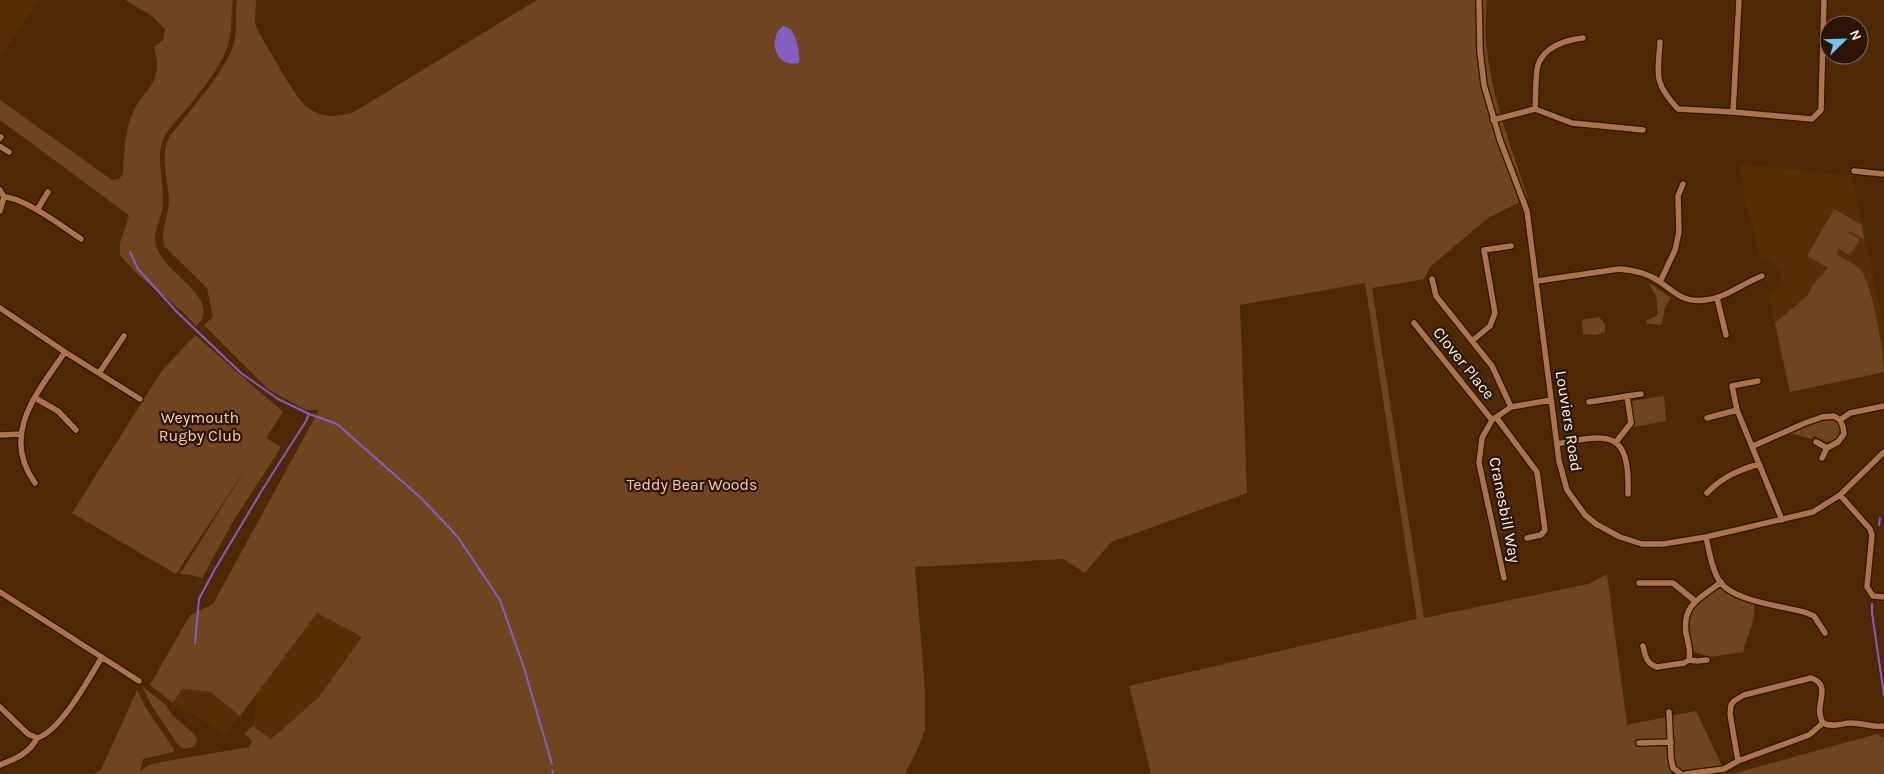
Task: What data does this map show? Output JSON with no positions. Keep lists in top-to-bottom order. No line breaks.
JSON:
{"streets":{"street":["Clover Place","Louviers Road","Cranesbill Way"]},"crossings":[["Clover Place","Cranesbill Way"]],"parks":["Weymouth Rugby Club","Teddy Bear Woods"],"north":"top right"}
